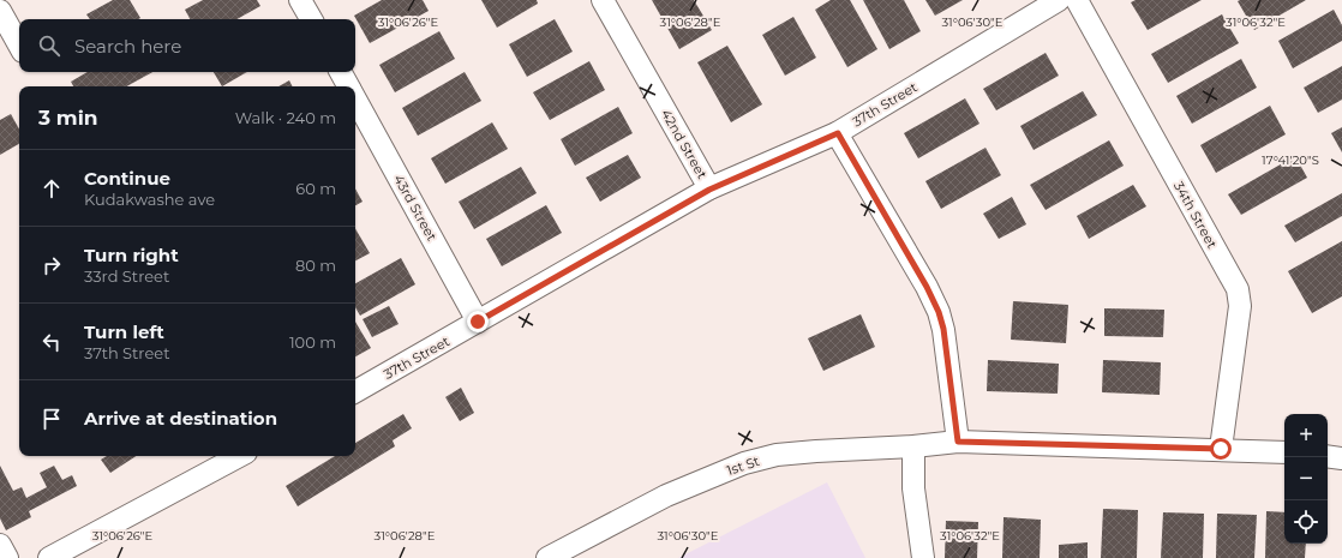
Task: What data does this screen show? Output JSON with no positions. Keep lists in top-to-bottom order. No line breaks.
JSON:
{"streets":{"street":["37th Street","42nd Street","43rd Street","34th Street","1st St"]},"crossings":[["37th Street","42nd Street"],["37th Street","43rd Street"],["34th Street","1st St"]],"page":{"search":"Search here","heading":["3 min","Walk · 240 m"],"list":[["Continue","Kudakwashe ave","60 m"],["Turn right","33rd Street","80 m"],["Turn left","37th Street","100 m"],"Arrive at destination"],"map_buttons":["+","−"]},"coordinates":["31°06'26\"E","31°06'28\"E","31°06'30\"E","31°06'32\"E","17°41'20\"S"]}
